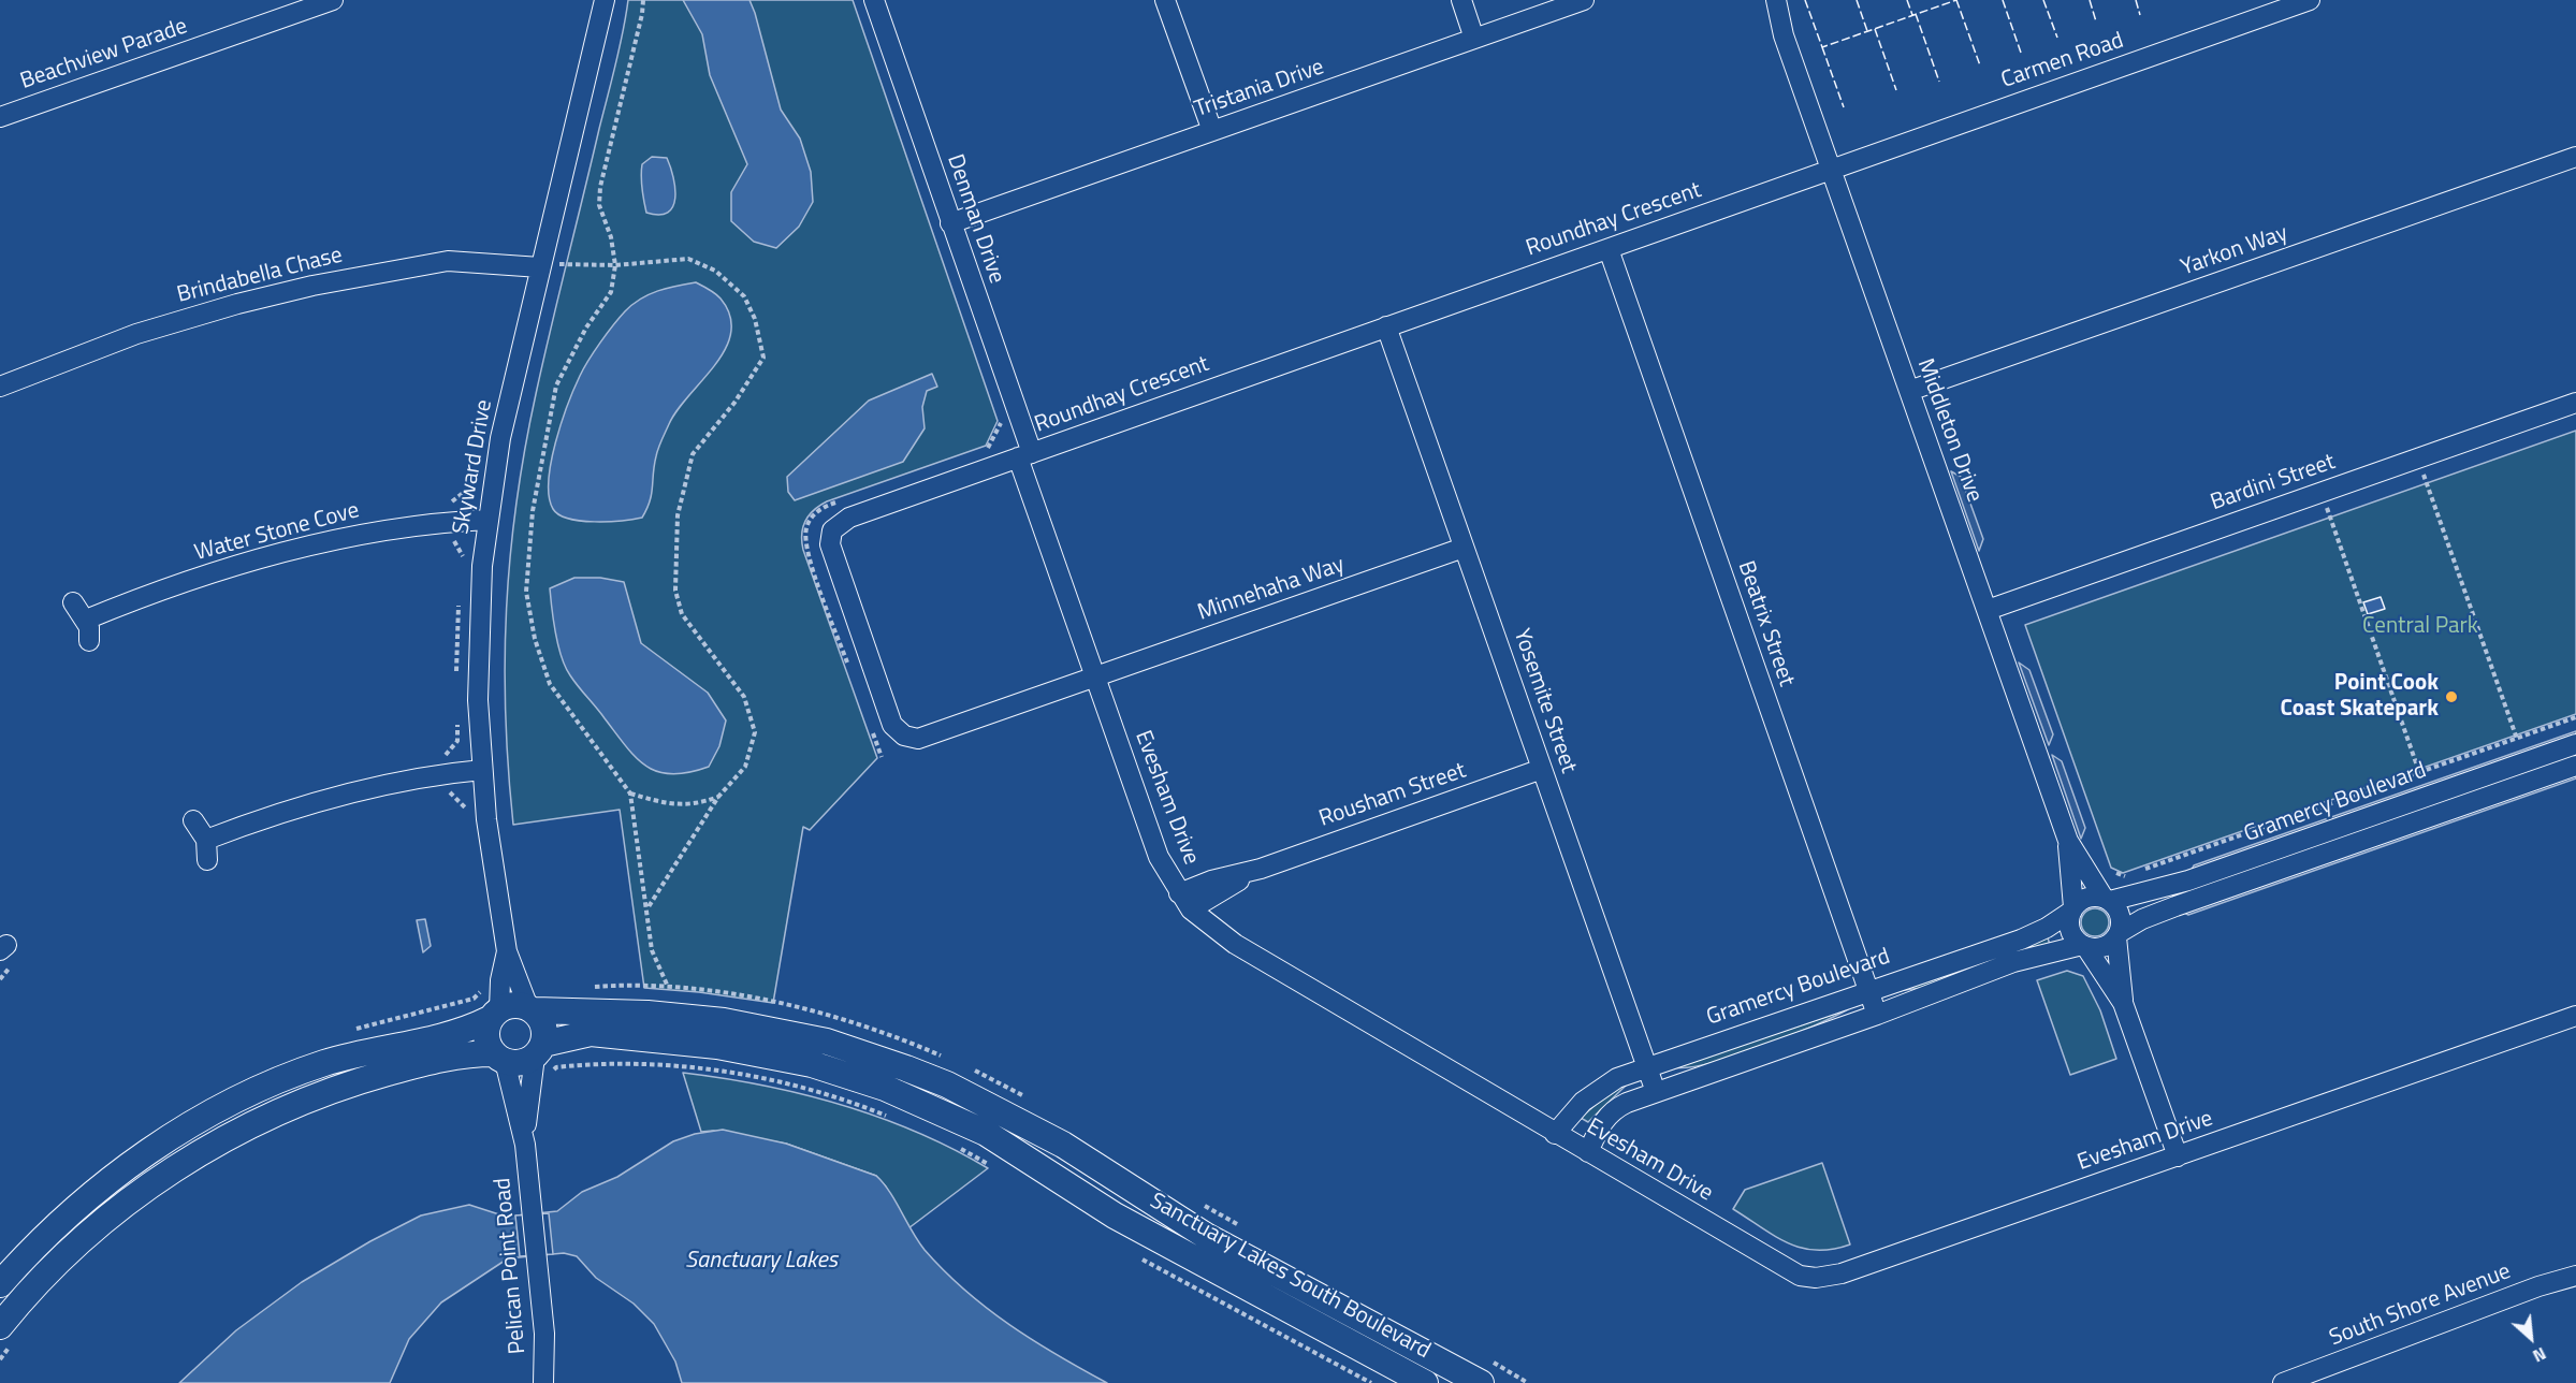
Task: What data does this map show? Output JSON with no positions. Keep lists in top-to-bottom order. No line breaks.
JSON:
{"streets":{"street":["Beachview Parade","Carmen Road","Tristania Drive","Denman Drive","Roundhay Crescent","Yarkon Way","Brindabella Chase","Middleton Drive","Skyward Drive","Bardini Street","Water Stone Cove","Minnehaha Way","Beatrix Street","Yosemite Street","Rousham Street","Evesham Drive","Gramercy Boulevard","Pelican Point Road","Sanctuary Lakes South Boulevard","South Shore Avenue"]},"crossings":[["Carmen Road","Roundhay Crescent"],["Carmen Road","Middleton Drive"],["Tristania Drive","Denman Drive"],["Denman Drive","Roundhay Crescent"],["Denman Drive","Evesham Drive"],["Roundhay Crescent","Middleton Drive"],["Roundhay Crescent","Minnehaha Way"],["Roundhay Crescent","Beatrix Street"],["Roundhay Crescent","Yosemite Street"],["Roundhay Crescent","Evesham Drive"],["Yarkon Way","Middleton Drive"],["Brindabella Chase","Skyward Drive"],["Middleton Drive","Bardini Street"],["Middleton Drive","Gramercy Boulevard"],["Skyward Drive","Water Stone Cove"],["Skyward Drive","Pelican Point Road"],["Skyward Drive","Sanctuary Lakes South Boulevard"],["Minnehaha Way","Yosemite Street"],["Minnehaha Way","Evesham Drive"],["Beatrix Street","Gramercy Boulevard"],["Yosemite Street","Rousham Street"],["Yosemite Street","Gramercy Boulevard"],["Rousham Street","Evesham Drive"],["Evesham Drive","Gramercy Boulevard"],["Pelican Point Road","Sanctuary Lakes South Boulevard"]],"water":["Sanctuary Lakes"],"parks":["Central Park"],"places":["Point Cook Coast Skatepark"],"north":"bottom right"}
